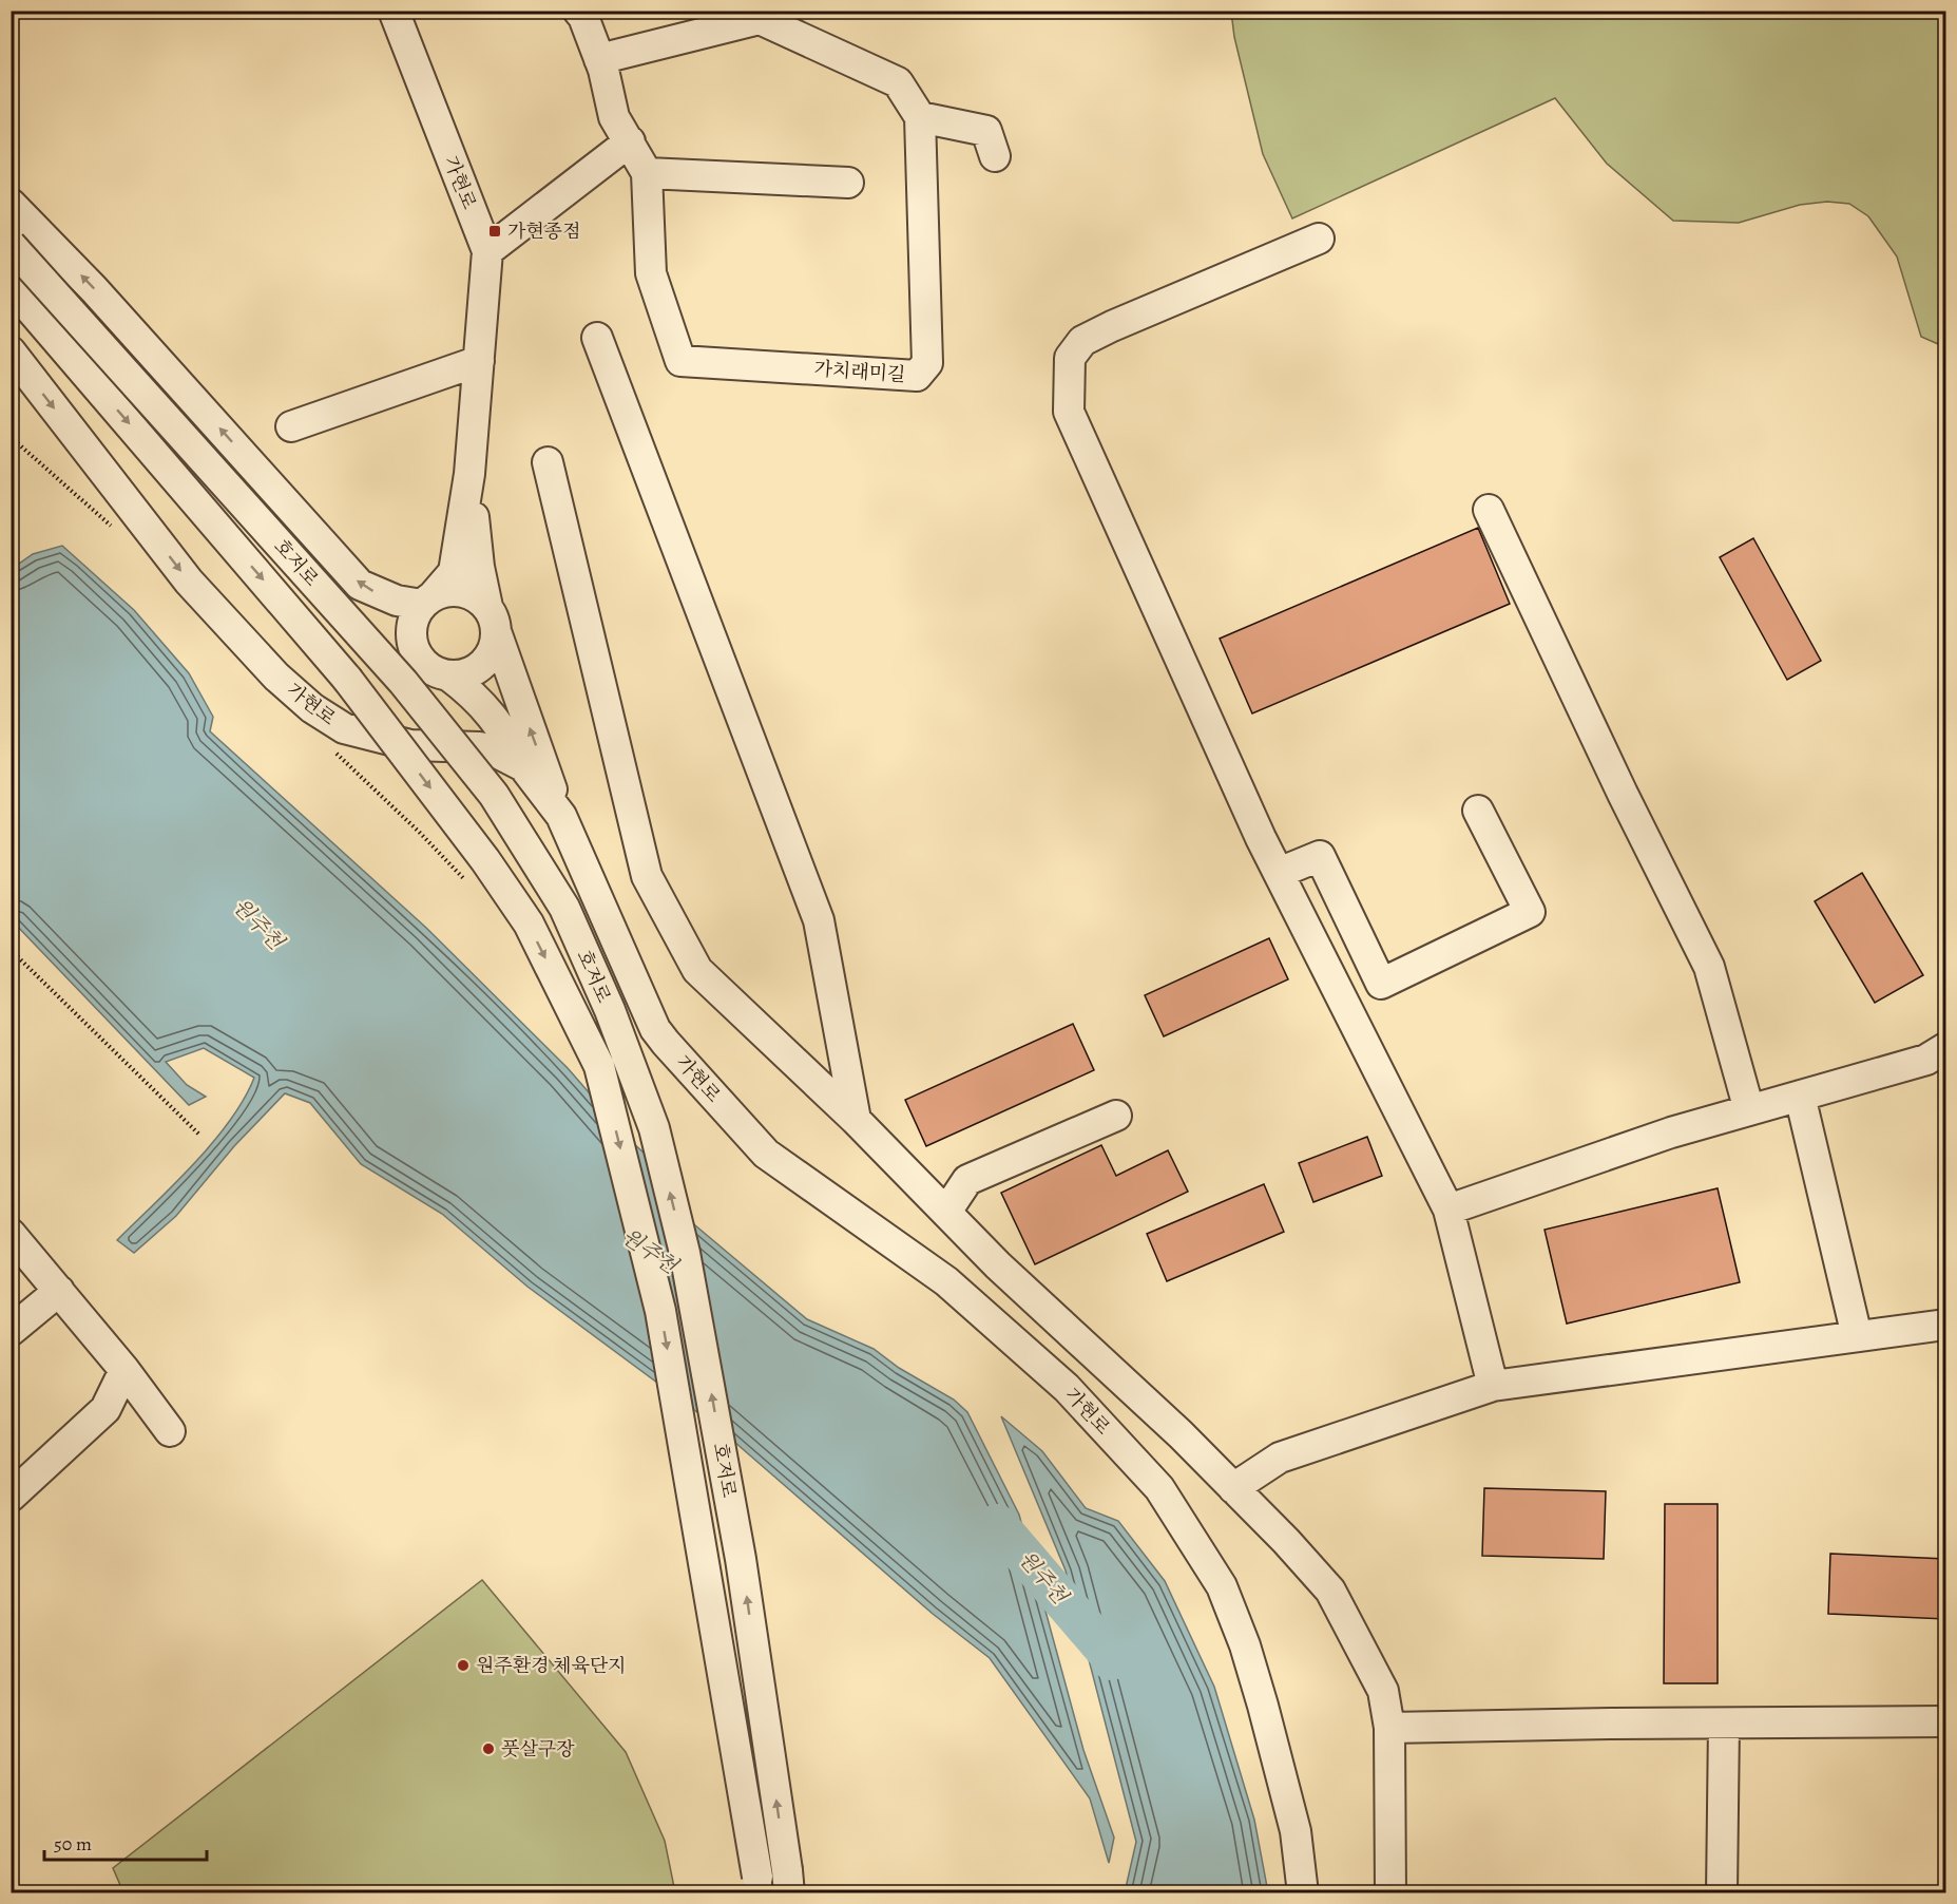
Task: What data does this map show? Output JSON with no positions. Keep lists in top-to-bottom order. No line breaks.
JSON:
{"streets":{"street":["가현로","가치래미길","호저로"]},"water":["원주천"],"places":{"transit":["가현종점"],"other":["원주환경 체육단지","풋살구장"]},"scale_bar":"50 m"}
